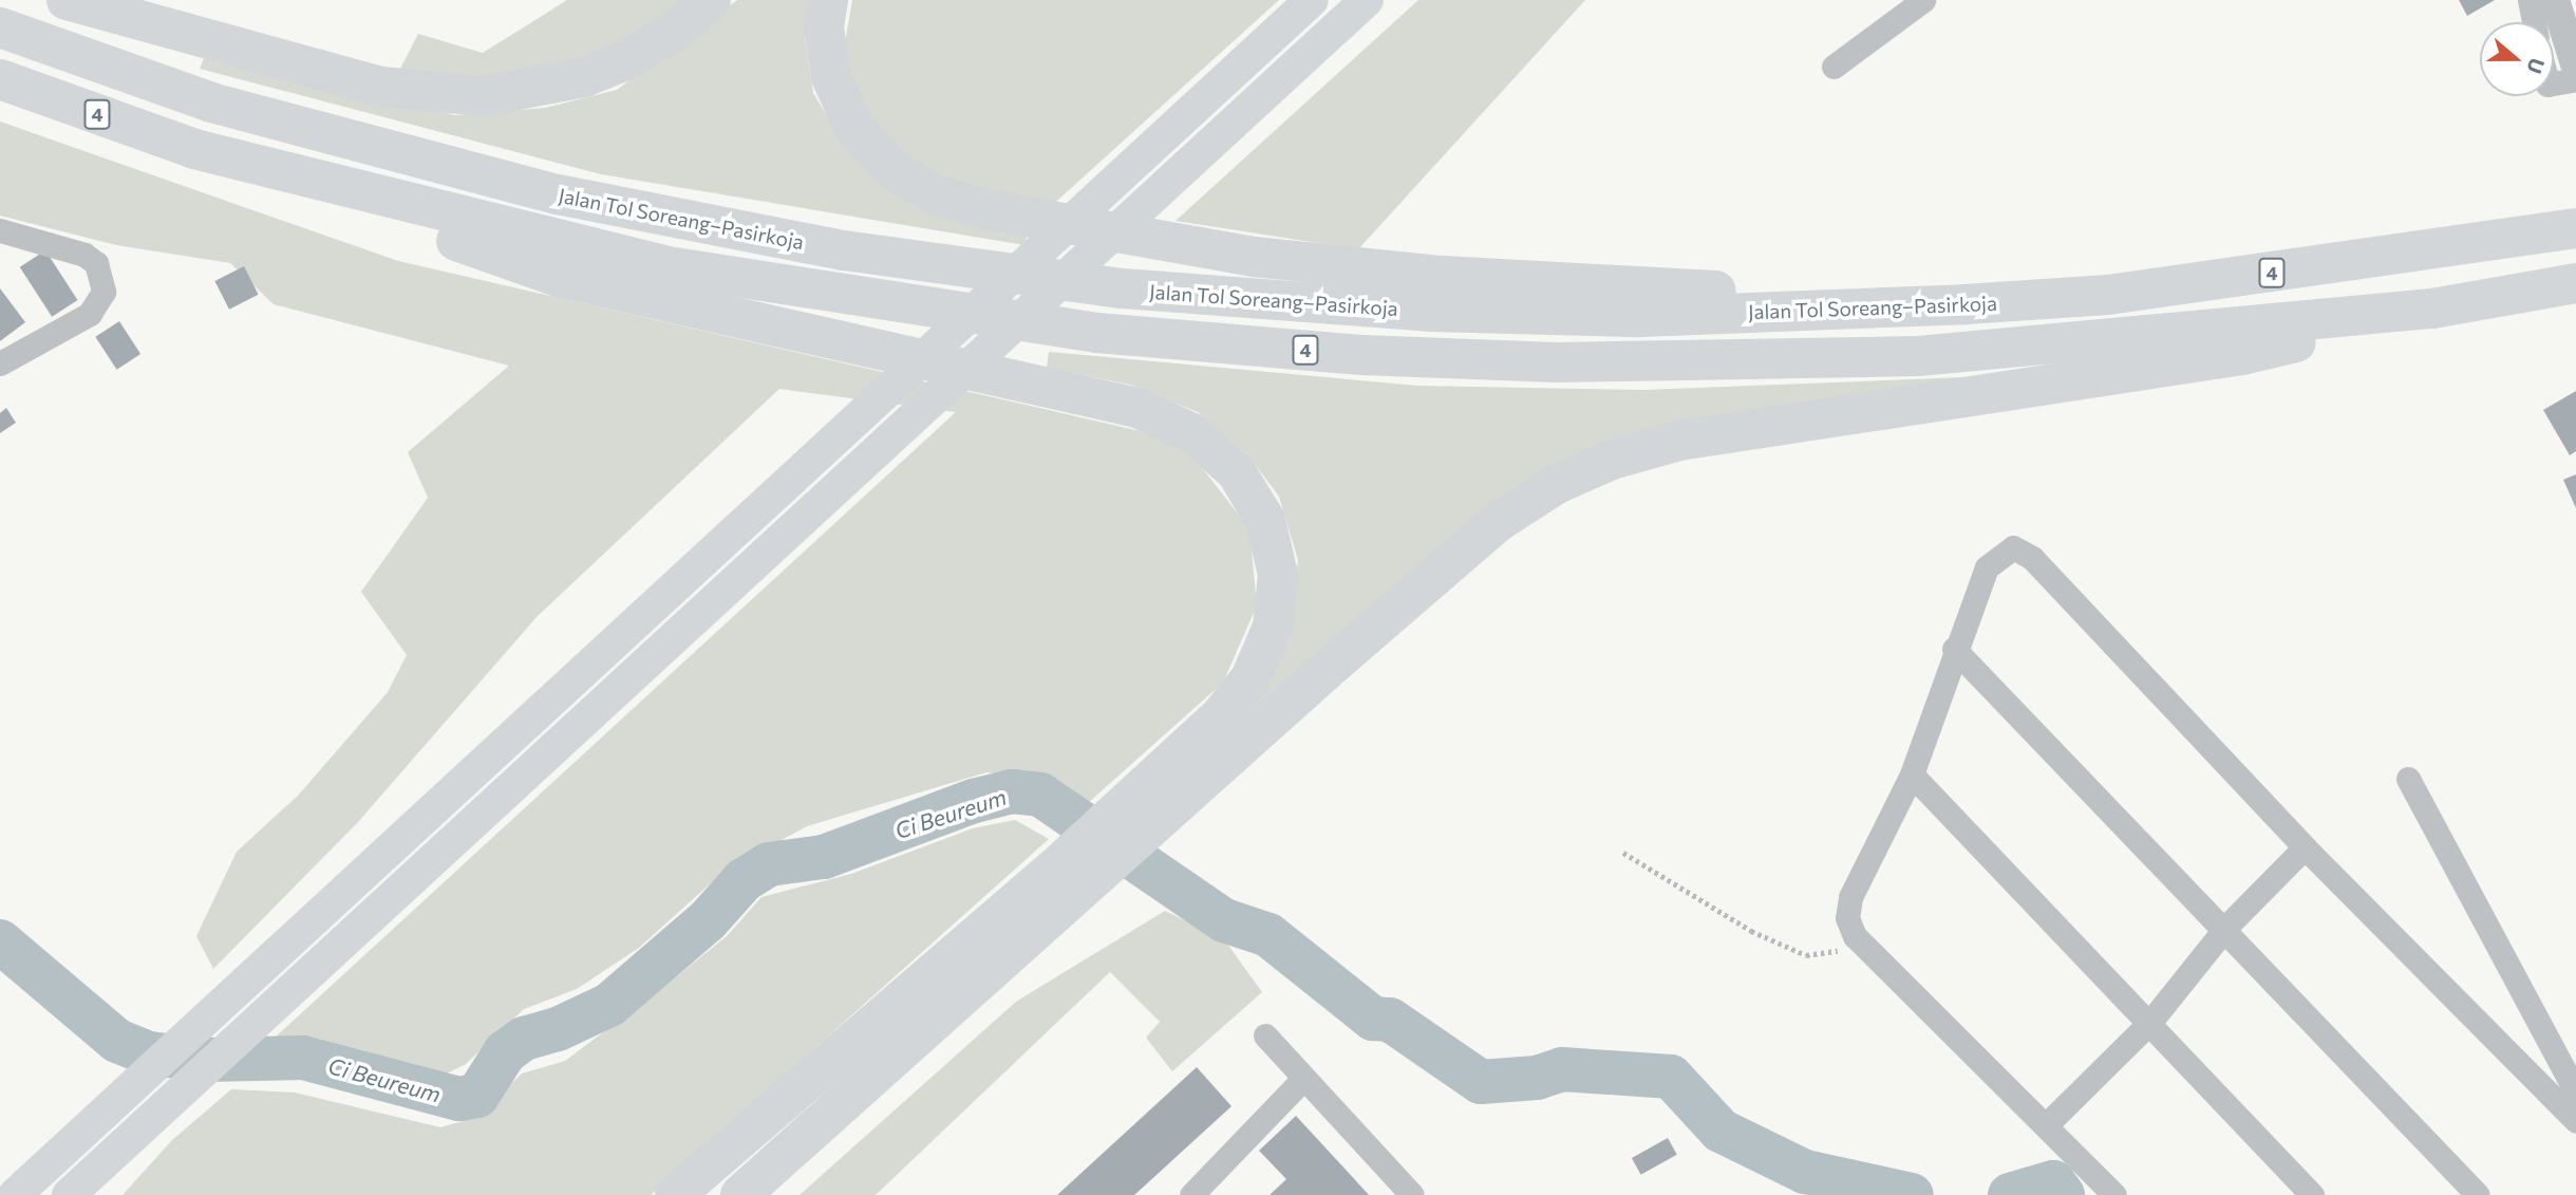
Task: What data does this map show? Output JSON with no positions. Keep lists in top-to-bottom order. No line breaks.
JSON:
{"streets":{"highway":["4","Jalan Tol Soreang–Pasirkoja"]},"water":["Ci Beureum"],"north":"right"}
